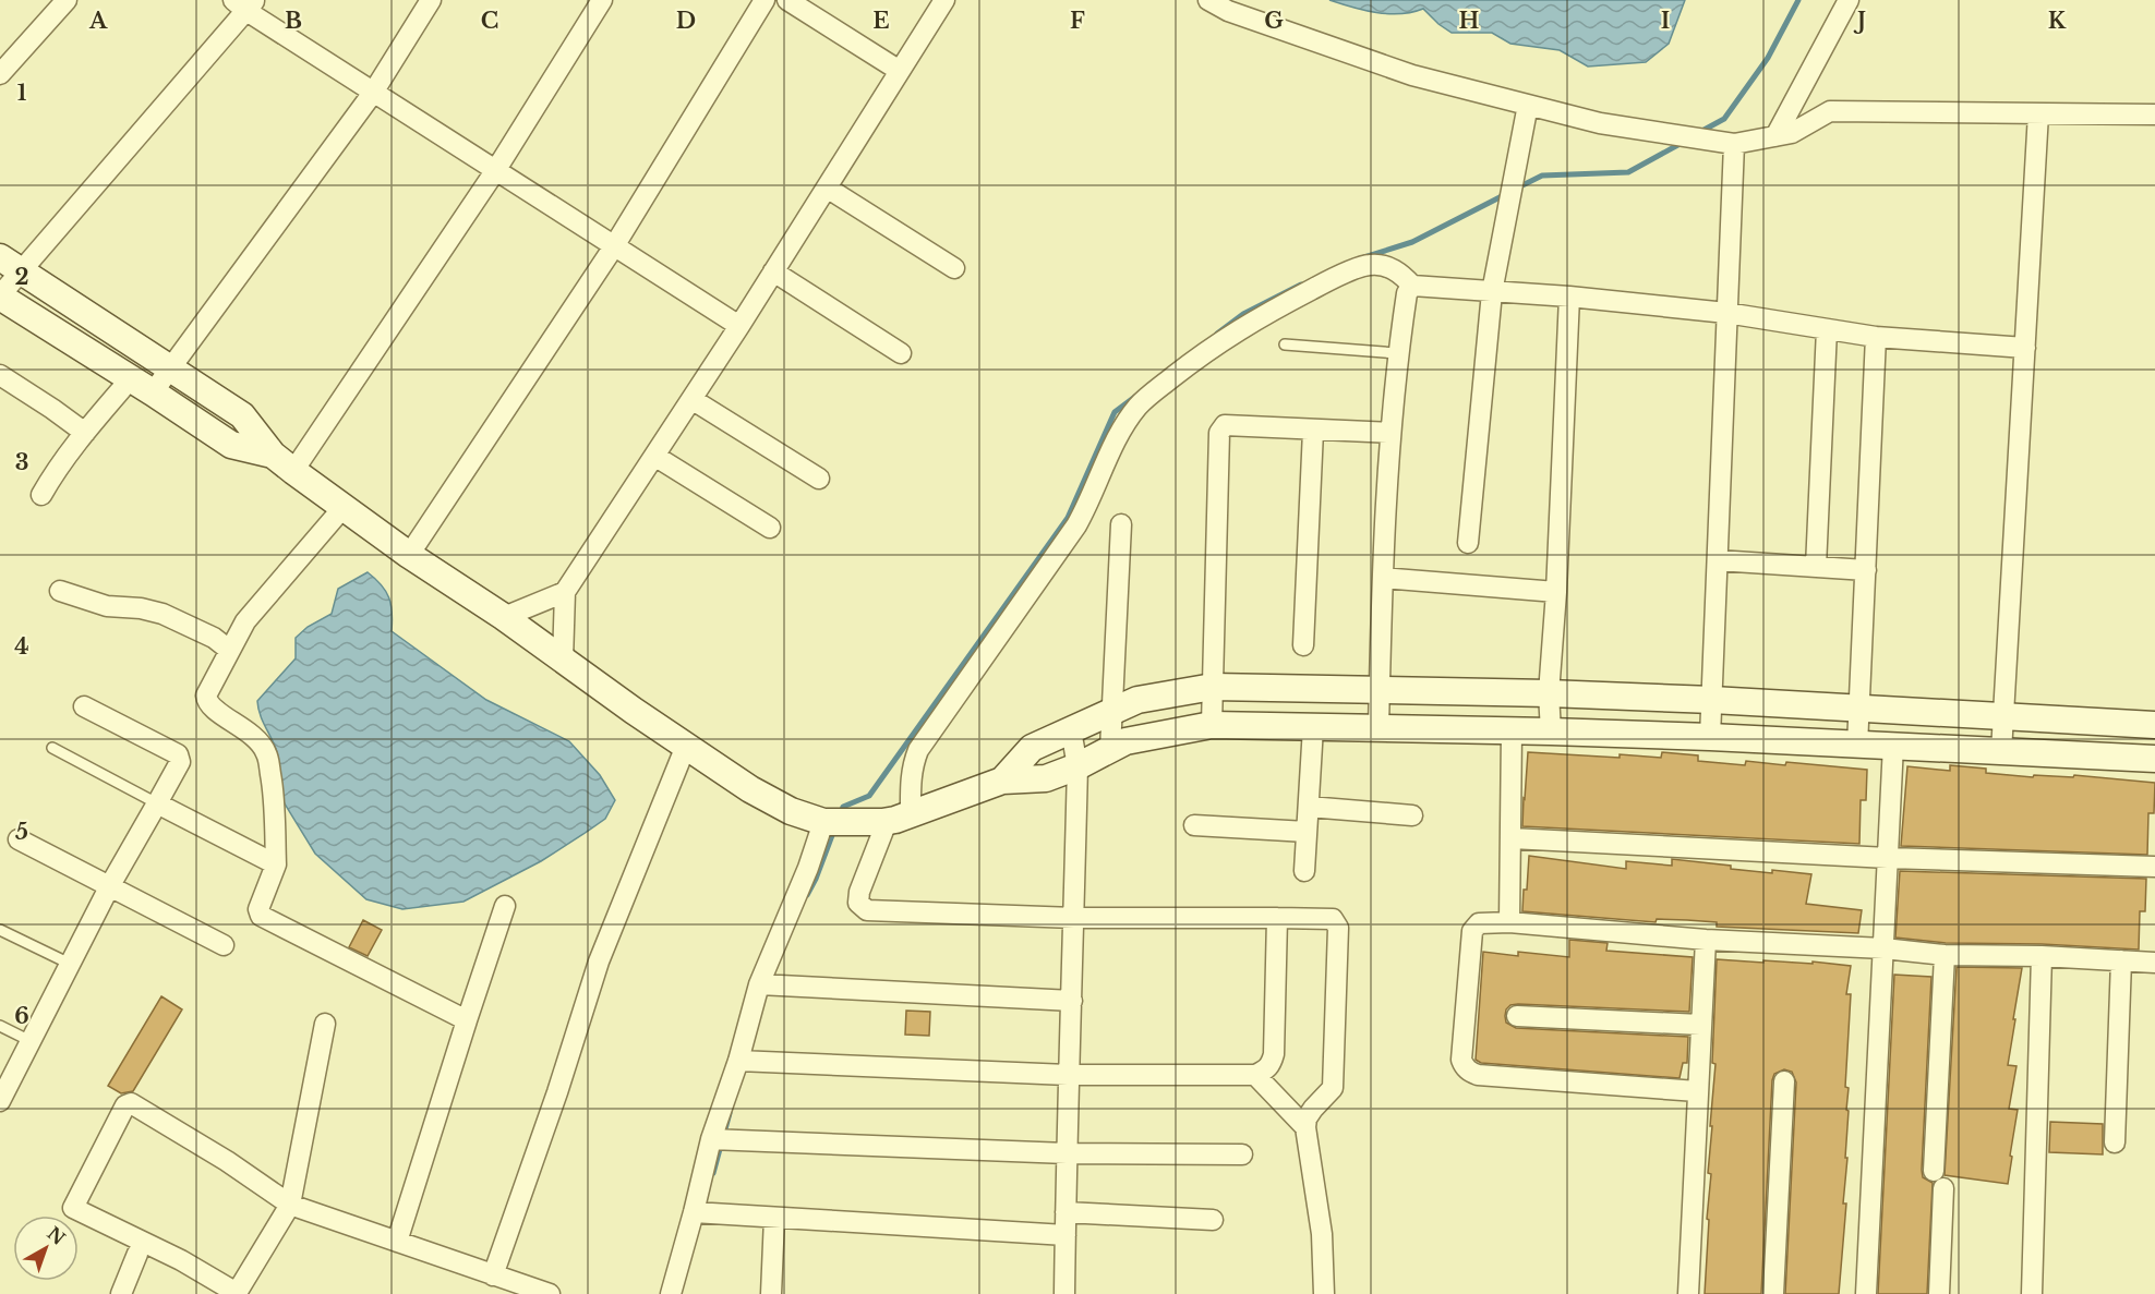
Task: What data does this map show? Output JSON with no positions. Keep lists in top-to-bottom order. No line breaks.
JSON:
{"north":"top right","grid":{"columns":["A","B","C","D","E","F","G","H","I","J","K"],"rows":["1","2","3","4","5","6"]}}
